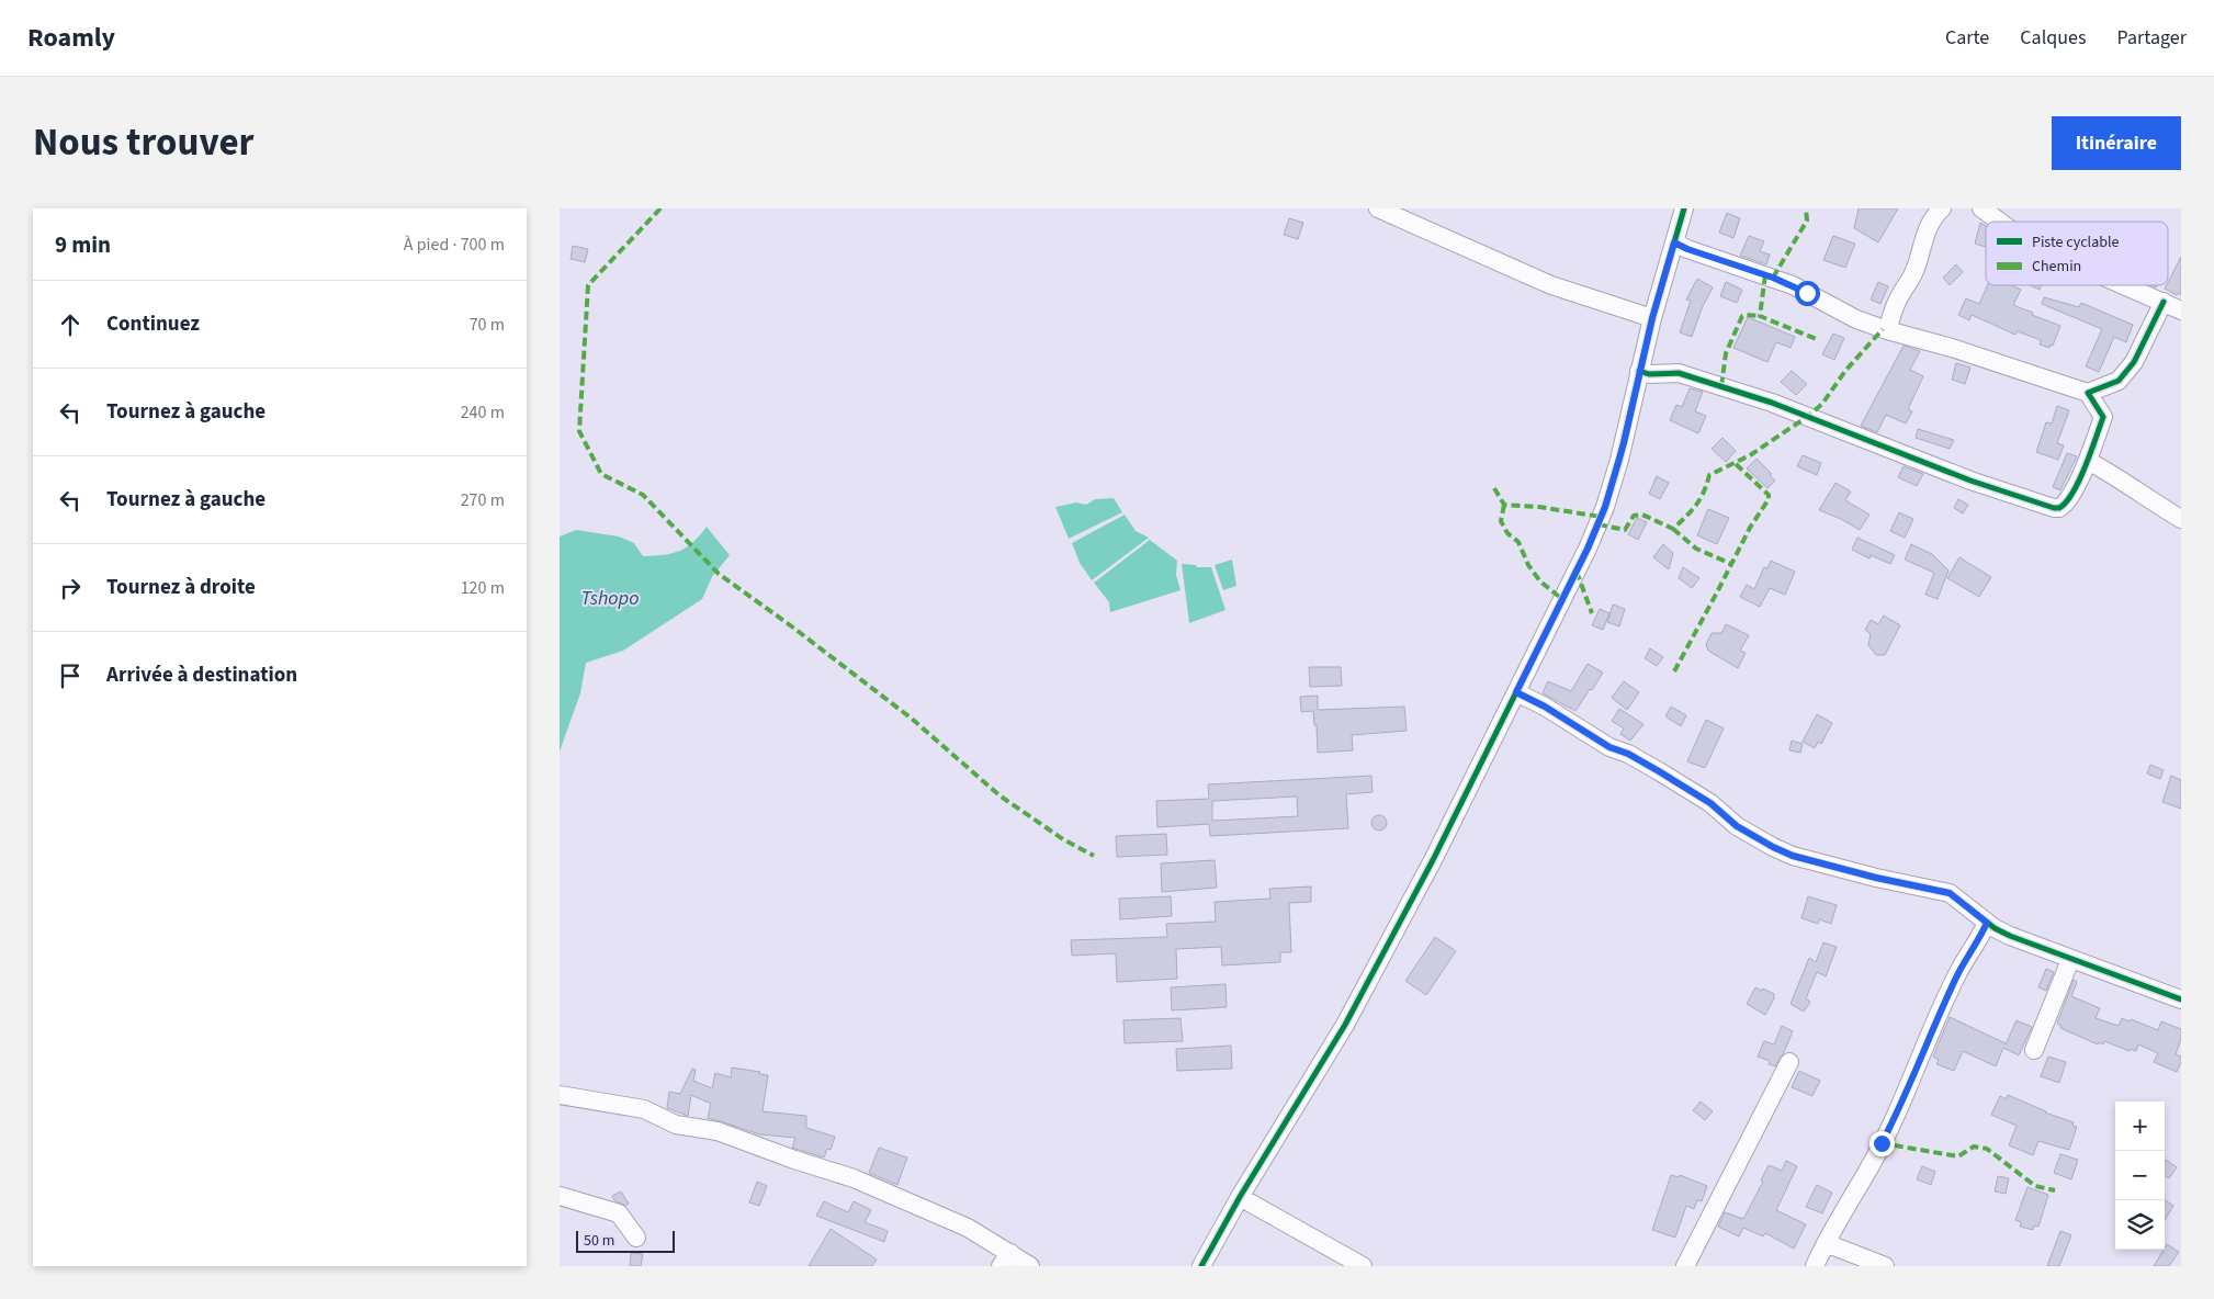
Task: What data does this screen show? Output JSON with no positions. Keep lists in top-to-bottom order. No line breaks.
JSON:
{"water":["Tshopo"],"legend":["Piste cyclable","Chemin"],"scale_bar":"50 m","page":{"header":"Roamly","nav":["Carte","Calques","Partager"],"title":"Nous trouver","buttons":"Itinéraire","heading":["9 min","À pied · 700 m"],"list":[["Continuez","70 m"],["Tournez à gauche","240 m"],["Tournez à gauche","270 m"],["Tournez à droite","120 m"],"Arrivée à destination"],"map_buttons":["+","−"],"scale":"50 m"}}
